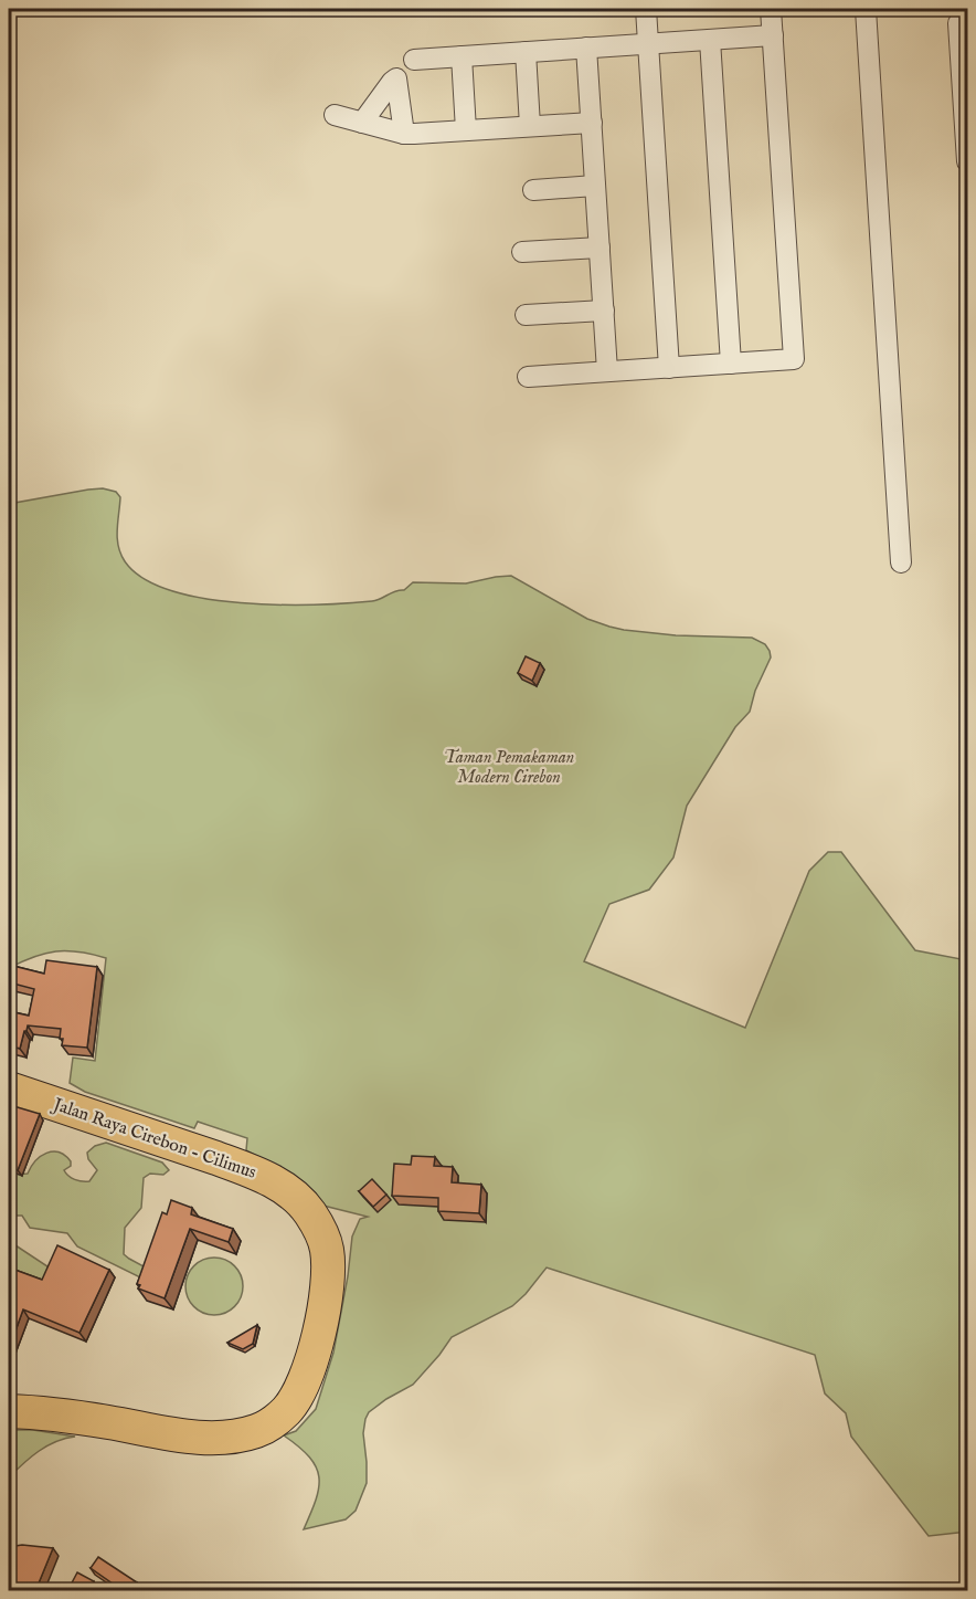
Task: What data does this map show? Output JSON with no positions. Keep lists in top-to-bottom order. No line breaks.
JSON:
{"streets":{"highway":["Jalan Raya Cirebon - Cilimus"]},"parks":["Taman Pemakaman Modern Cirebon"]}
